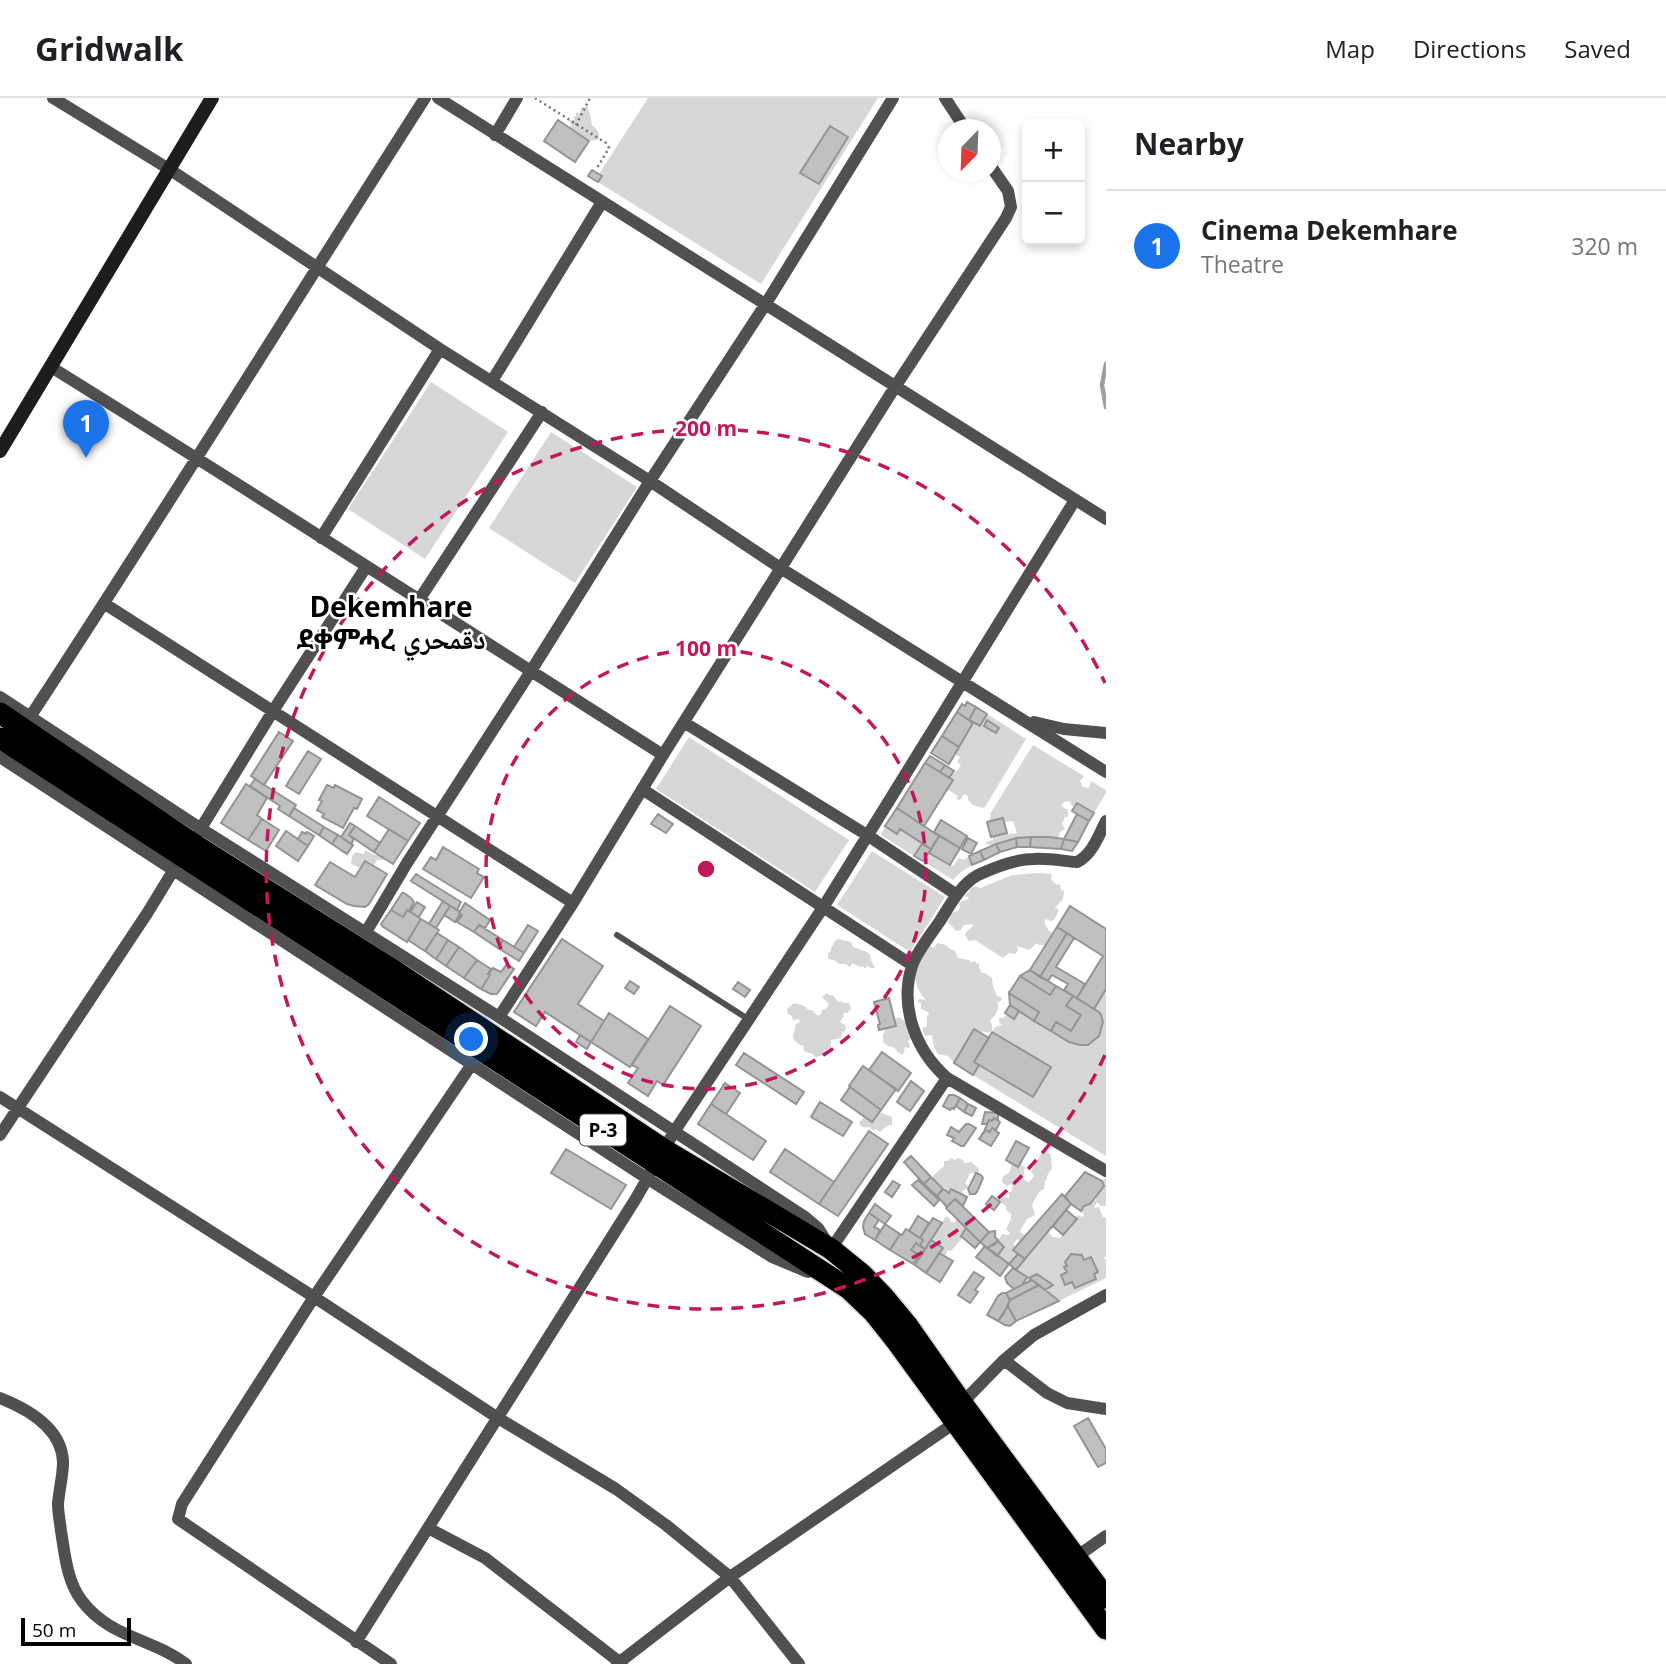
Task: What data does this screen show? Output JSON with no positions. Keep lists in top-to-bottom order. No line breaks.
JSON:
{"streets":{"highway":["P-3"]},"districts":["Dekemhare ደቀምሓረ دقمحري"],"scale_bar":"50 m","north":"bottom left","page":{"header":"Gridwalk","nav":["Map","Directions","Saved"],"heading":"Nearby","map_buttons":["+","−"],"list":[{"mark":"1","name":"Cinema Dekemhare","note":"Theatre","value":"320 m"}],"pins":"1","scale":"50 m"},"rings":["200 m","100 m"]}
